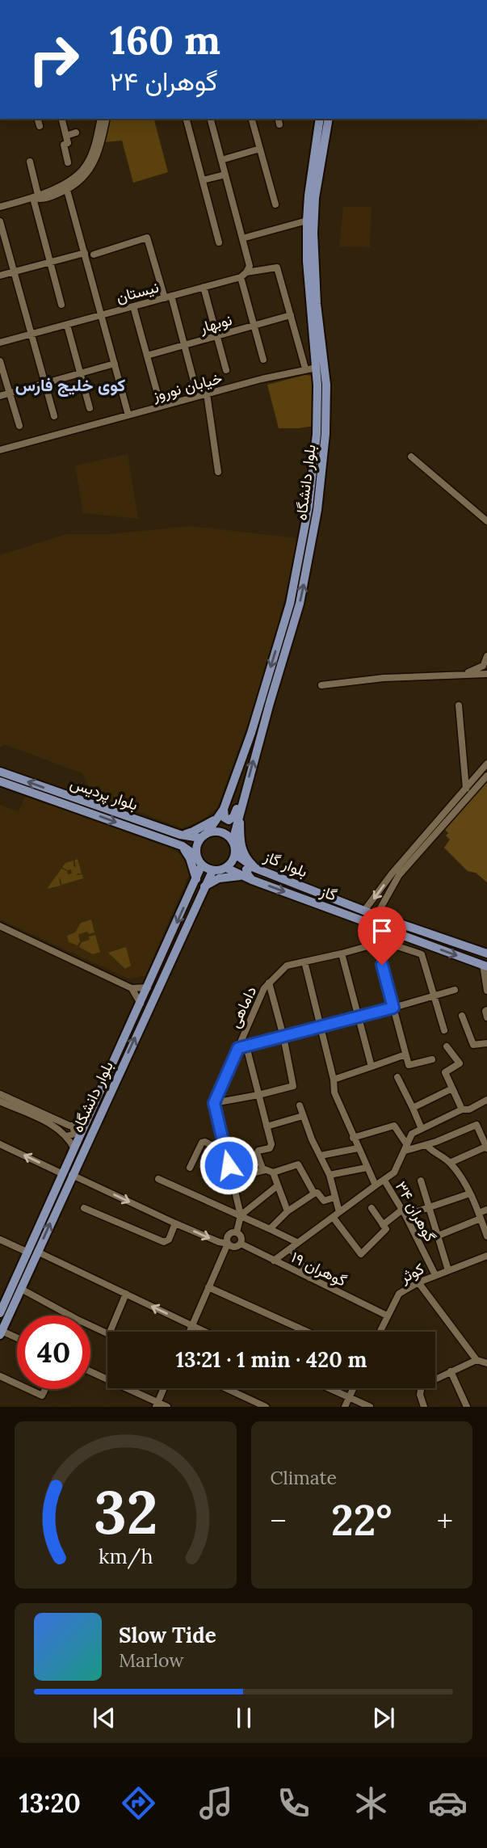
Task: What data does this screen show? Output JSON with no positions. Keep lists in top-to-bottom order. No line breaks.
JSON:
{"streets":{"main road":["بلوار دانشگاه","بلوار پردیس","بلوار گاز","گاز"],"street":["نیستان","نوبهار","خیابان نوروز","داماهی","گوهران ۳۴","گوهران ۱۹","کوثر"]},"crossings":[["نیستان","نوبهار"],["خیابان نوروز","بلوار دانشگاه"],["بلوار دانشگاه","بلوار پردیس"],["بلوار دانشگاه","بلوار گاز"],["بلوار دانشگاه","گاز"],["بلوار پردیس","بلوار گاز"],["بلوار پردیس","گاز"],["بلوار گاز","گاز"],["داماهی","گوهران ۳۴"],["گوهران ۳۴","کوثر"],["گوهران ۱۹","کوثر"]],"one_way":["گاز"],"districts":["کوی خلیج فارس"],"page":{"turn":["160 m","گوهران ۲۴"],"limit":"40","trip":"13:21 · 1 min · 420 m","tile":"Climate","heat":["−","22°","+"],"song":["Slow Tide","Marlow"],"tabs":"13:20","gauge":["32","km/h"]}}
